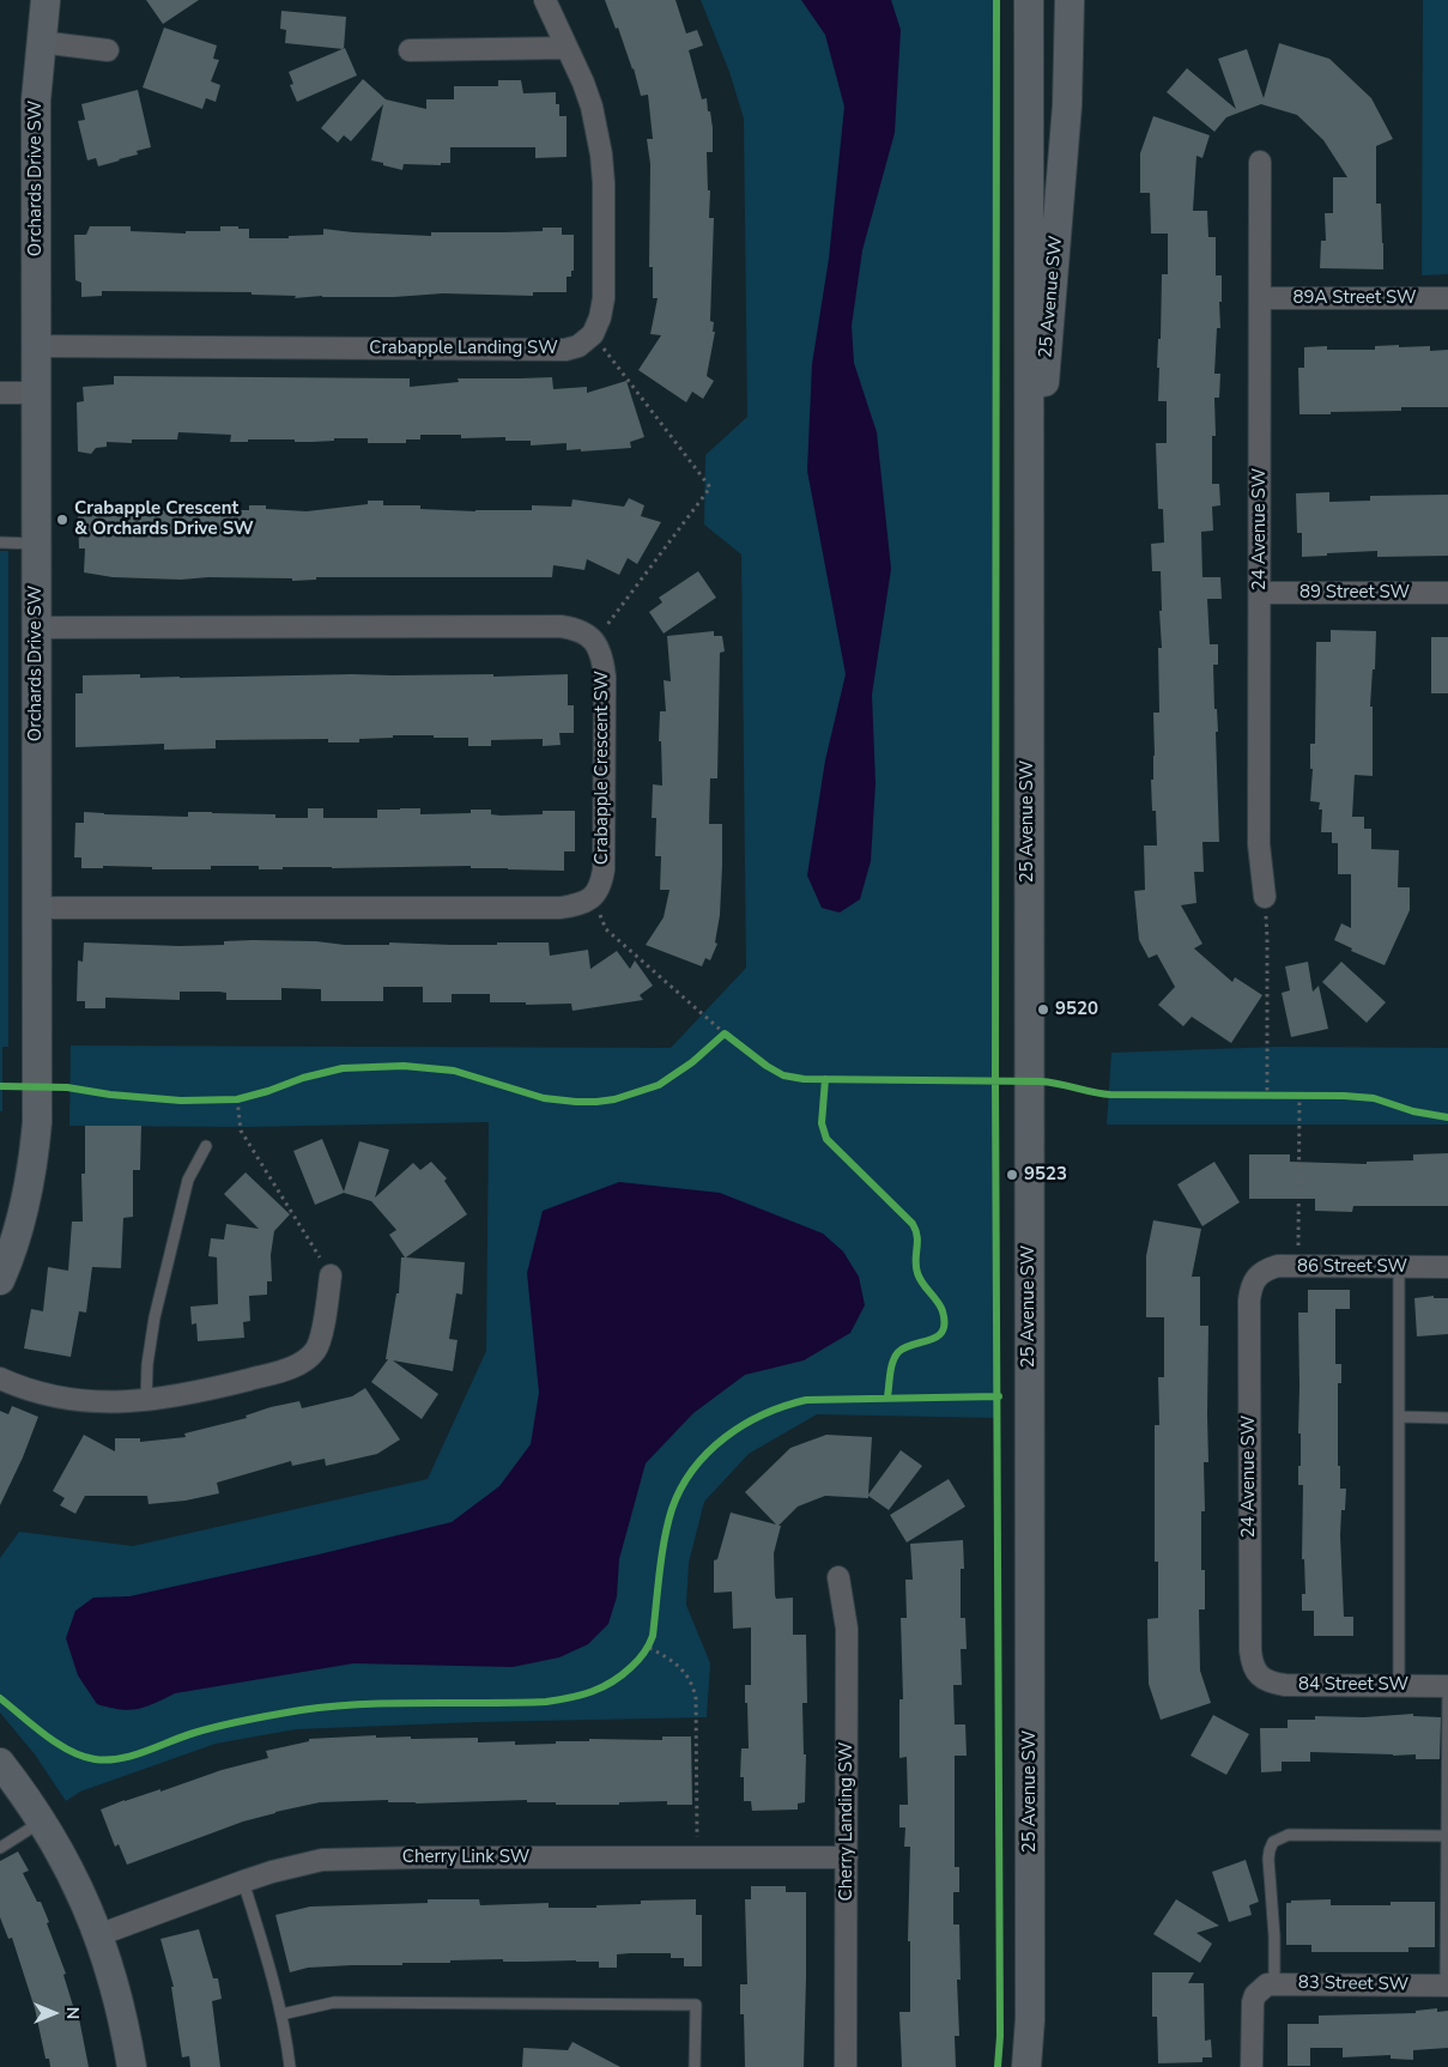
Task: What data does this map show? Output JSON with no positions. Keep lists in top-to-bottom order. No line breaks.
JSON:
{"streets":{"main road":["Orchards Drive SW","25 Avenue SW"],"street":["89A Street SW","Crabapple Landing SW","24 Avenue SW","89 Street SW","Crabapple Crescent SW","86 Street SW","84 Street SW","Cherry Landing SW","Cherry Link SW","83 Street SW"]},"crossings":[["Orchards Drive SW","Crabapple Landing SW"],["89A Street SW","24 Avenue SW"],["24 Avenue SW","89 Street SW"],["24 Avenue SW","86 Street SW"],["24 Avenue SW","84 Street SW"],["Cherry Landing SW","Cherry Link SW"]],"places":["Crabapple Crescent & Orchards Drive SW","9520","9523"],"north":"right"}
